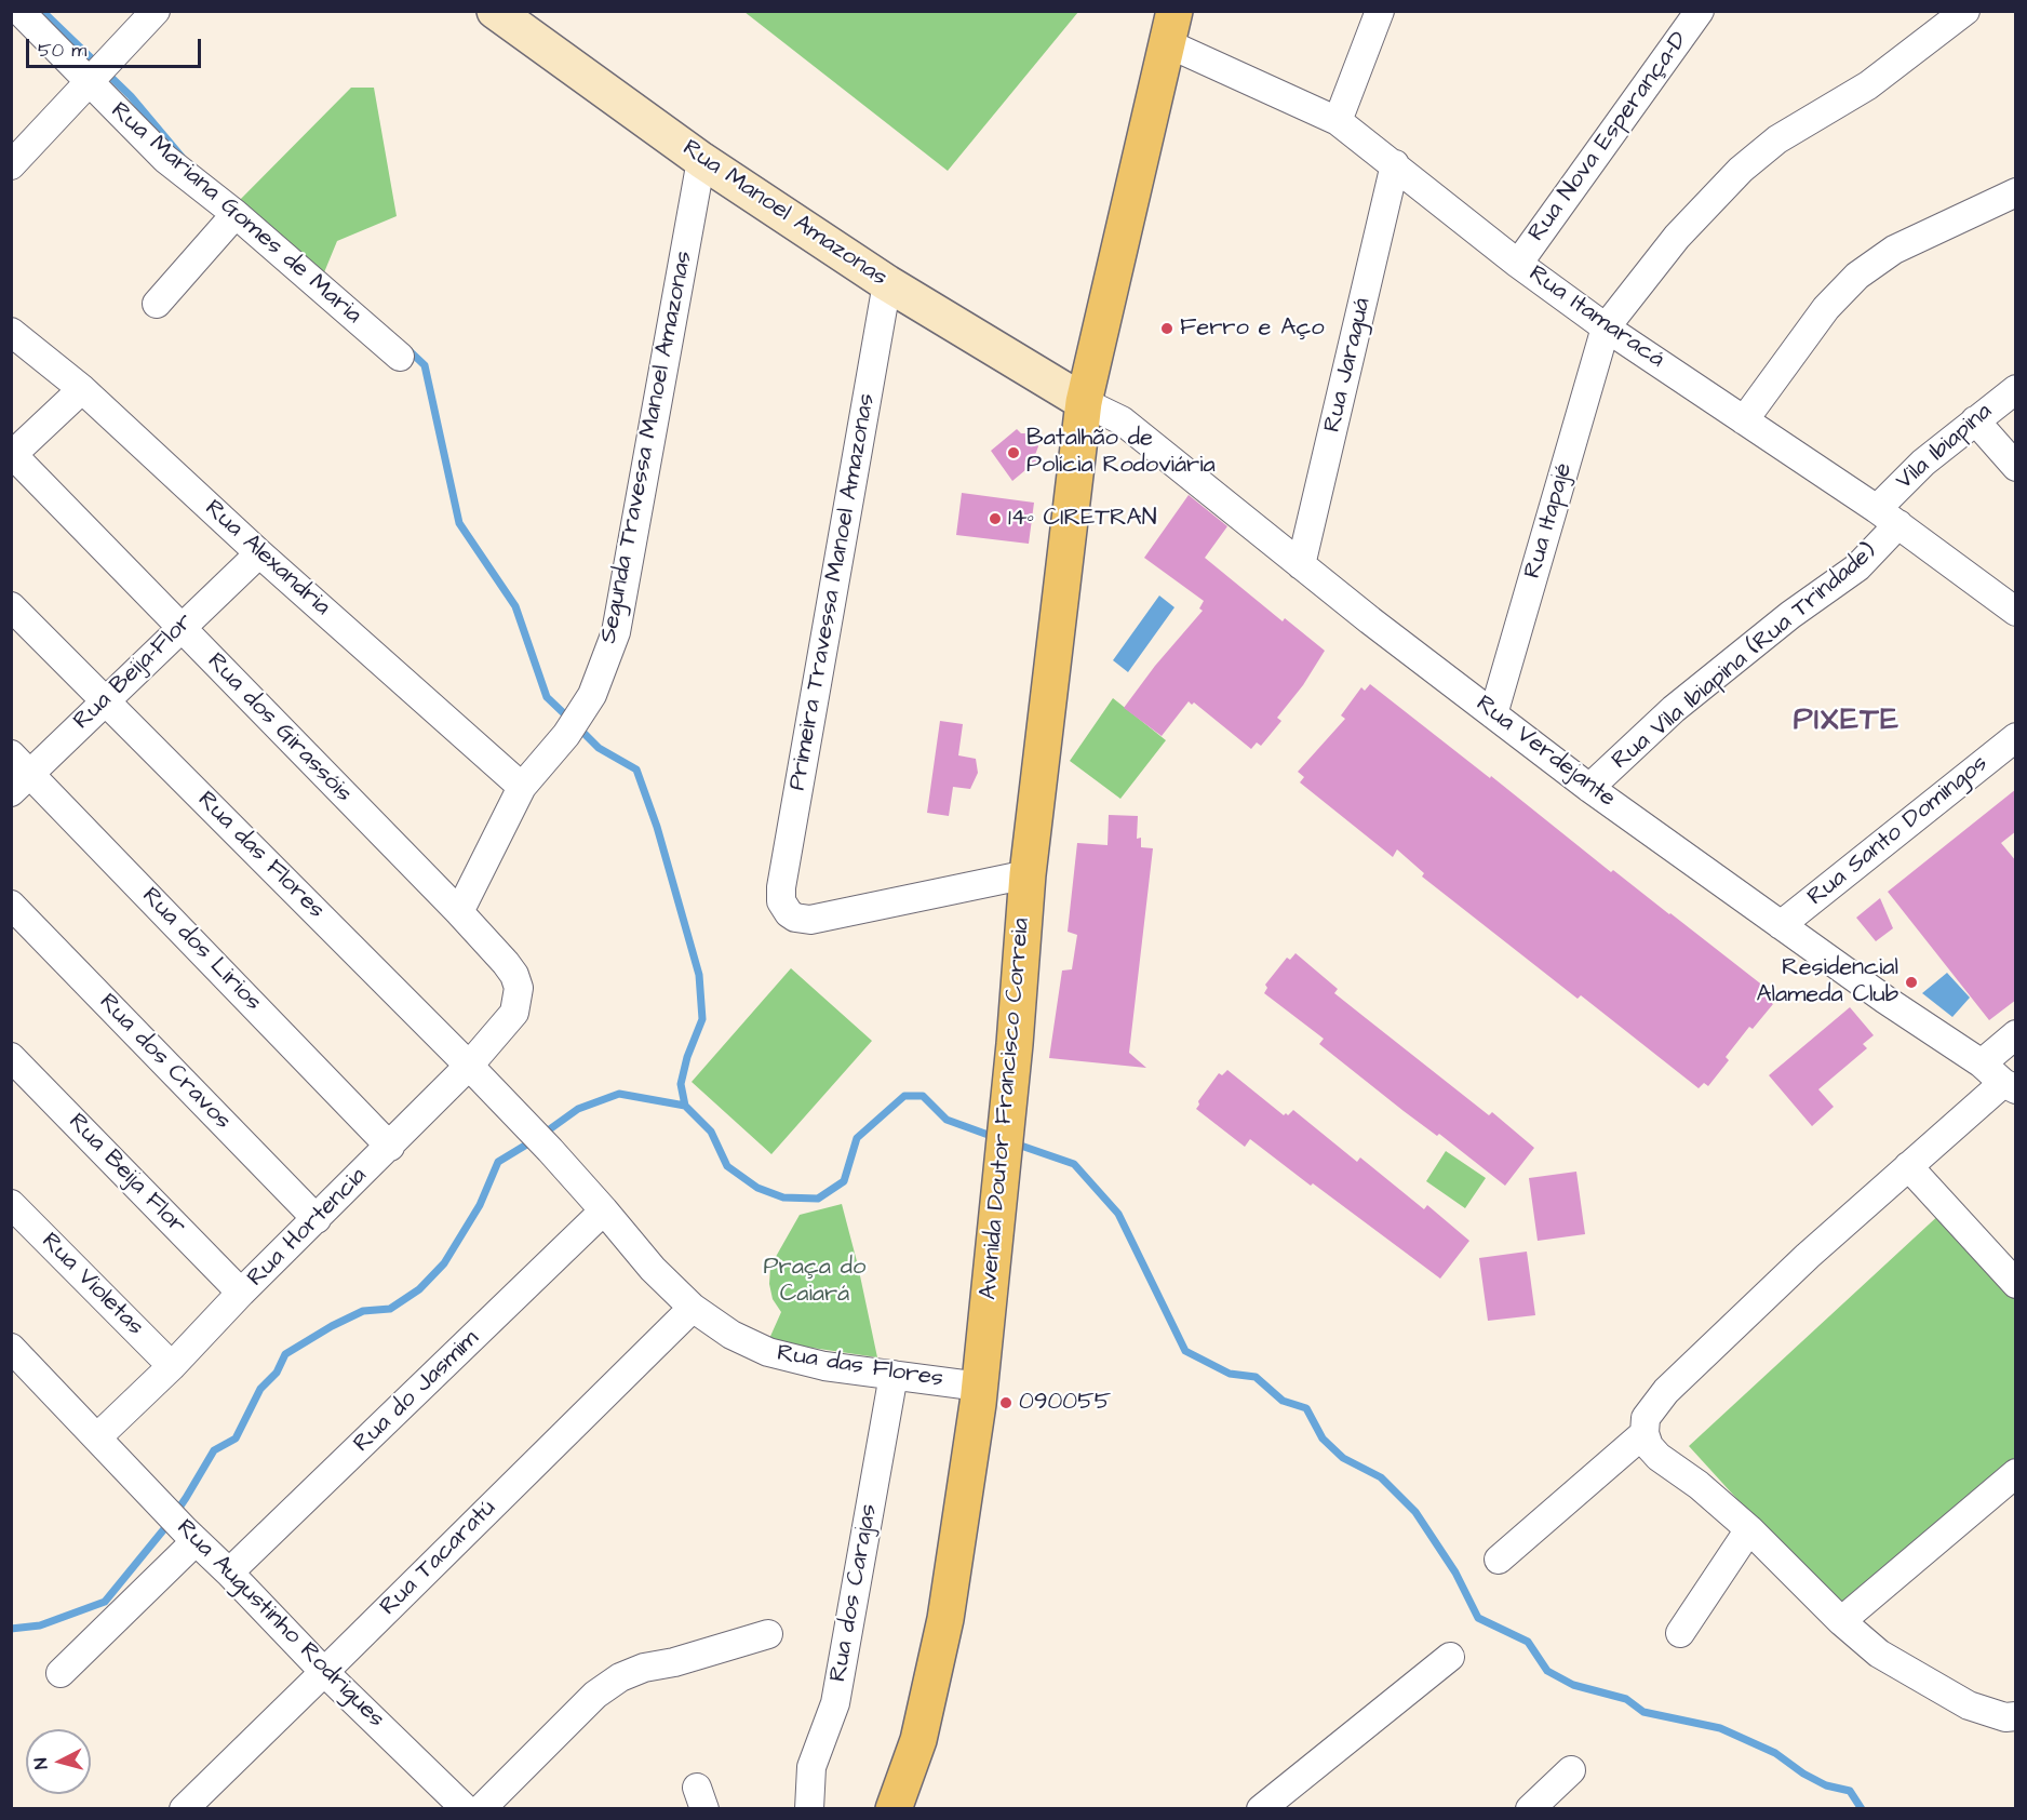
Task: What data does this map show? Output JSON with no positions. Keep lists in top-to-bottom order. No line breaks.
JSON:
{"streets":{"main road":["Rua Manoel Amazonas","Avenida Doutor Francisco Correia"],"street":["Rua Nova Esperança-D","Rua Mariana Gomes de Maria","Rua Itamaracá","Rua Jaraguá","Segunda Travessa Manoel Amazonas","Vila Ibiapina","Rua Itapajé","Rua Alexandria","Primeira Travessa Manoel Amazonas","Rua Vila Ibiapina (Rua Trindade)","Rua Beija-Flor","Rua dos Girassóis","Rua Verdejante","Rua Santo Domingos","Rua das Flores","Rua dos Lirios","Rua dos Cravos","Rua Beija Flor","Rua Hortencia","Rua Violetas","Rua do Jasmim","Rua Tacaratú","Rua dos Carajas","Rua Augustinho Rodrigues"]},"crossings":[["Rua Nova Esperança-D","Rua Itamaracá"],["Rua Manoel Amazonas","Segunda Travessa Manoel Amazonas"],["Rua Manoel Amazonas","Primeira Travessa Manoel Amazonas"],["Rua Manoel Amazonas","Rua Verdejante"],["Rua Manoel Amazonas","Avenida Doutor Francisco Correia"],["Rua Itamaracá","Rua Jaraguá"],["Rua Itamaracá","Vila Ibiapina"],["Rua Itamaracá","Rua Itapajé"],["Rua Itamaracá","Rua Vila Ibiapina (Rua Trindade)"],["Rua Itamaracá","Avenida Doutor Francisco Correia"],["Rua Jaraguá","Rua Verdejante"],["Segunda Travessa Manoel Amazonas","Rua Alexandria"],["Vila Ibiapina","Rua Vila Ibiapina (Rua Trindade)"],["Rua Itapajé","Rua Verdejante"],["Rua Alexandria","Rua Beija-Flor"],["Primeira Travessa Manoel Amazonas","Avenida Doutor Francisco Correia"],["Rua Vila Ibiapina (Rua Trindade)","Rua Verdejante"],["Rua Beija-Flor","Rua dos Girassóis"],["Rua Beija-Flor","Rua das Flores"],["Rua Beija-Flor","Rua dos Lirios"],["Rua dos Girassóis","Rua Hortencia"],["Rua Verdejante","Rua Santo Domingos"],["Rua Verdejante","Avenida Doutor Francisco Correia"],["Rua das Flores","Avenida Doutor Francisco Correia"],["Rua das Flores","Rua Hortencia"],["Rua das Flores","Rua do Jasmim"],["Rua das Flores","Rua Tacaratú"],["Rua das Flores","Rua dos Carajas"],["Rua dos Lirios","Rua Hortencia"],["Rua dos Cravos","Rua Hortencia"],["Rua Beija Flor","Rua Hortencia"],["Rua Hortencia","Rua Violetas"],["Rua Hortencia","Rua Augustinho Rodrigues"],["Rua do Jasmim","Rua Augustinho Rodrigues"],["Rua Tacaratú","Rua Augustinho Rodrigues"]],"districts":["PIXETE"],"parks":["Praça do Caiará"],"places":["Ferro e Aço","Batalhão de Polícia Rodoviária","14º CIRETRAN","Residencial Alameda Club","090055"],"scale_bar":"50 m","north":"left"}
